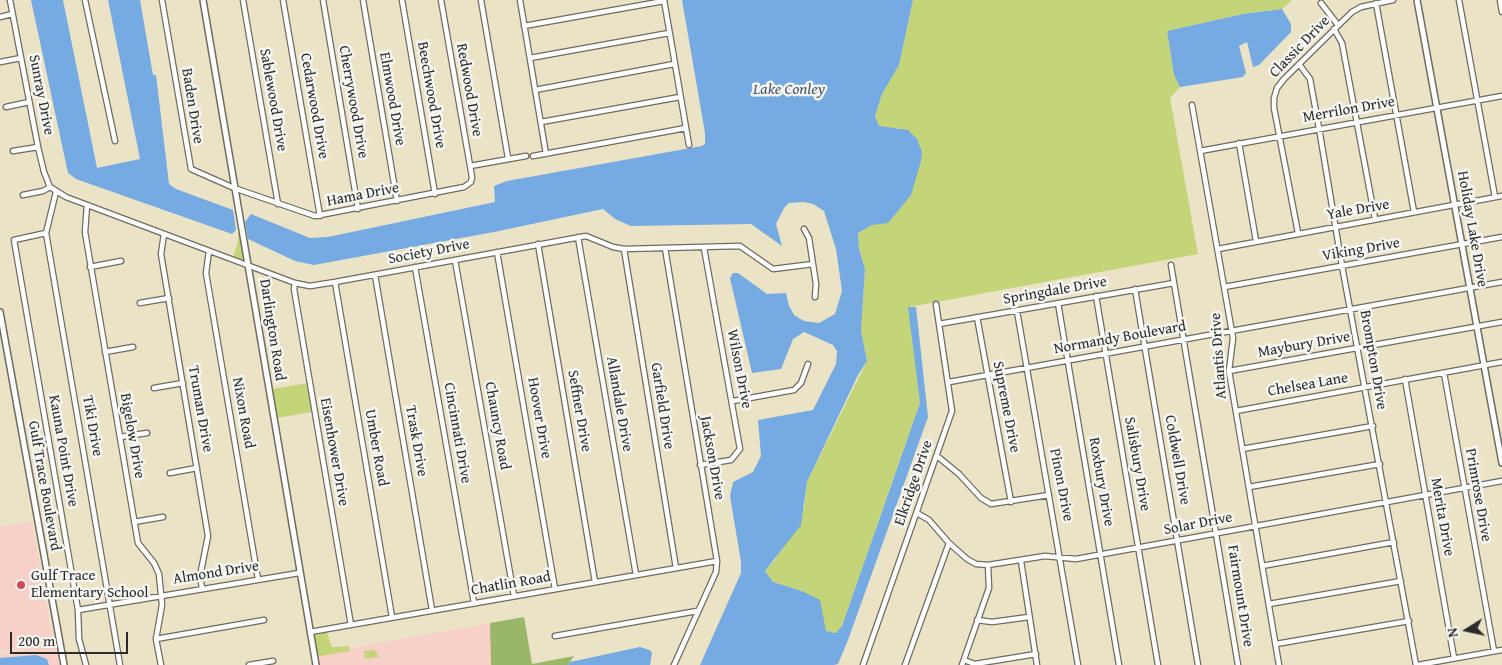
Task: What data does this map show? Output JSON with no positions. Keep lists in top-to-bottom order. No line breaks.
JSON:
{"streets":{"street":["Classic Drive","Redwood Drive","Sunray Drive","Beechwood Drive","Elmwood Drive","Sablewood Drive","Cherrywood Drive","Baden Drive","Cedarwood Drive","Merrilon Drive","Hama Drive","Yale Drive","Holiday Lake Drive","Viking Drive","Society Drive","Springdale Drive","Darlington Road","Normandy Boulevard","Maybury Drive","Atlantis Drive","Brompton Drive","Wilson Drive","Chelsea Lane","Allandale Drive","Garfield Drive","Supreme Drive","Truman Drive","Seffner Drive","Nixon Road","Hoover Drive","Tiki Drive","Chauncy Road","Cincinnati Drive","Bigelow Drive","Trask Drive","Umber Road","Kauna Point Drive","Eisenhower Drive","Jackson Drive","Coldwell Drive","Salisbury Drive","Roxbury Drive","Elkridge Drive","Pinon Drive","Gulf Trace Boulevard","Primrose Drive","Merita Drive","Solar Drive","Almond Drive","Chatlin Road","Fairmount Drive"]},"crossings":[["Classic Drive","Merrilon Drive"],["Classic Drive","Yale Drive"],["Classic Drive","Brompton Drive"],["Redwood Drive","Hama Drive"],["Sunray Drive","Society Drive"],["Sunray Drive","Tiki Drive"],["Beechwood Drive","Hama Drive"],["Elmwood Drive","Hama Drive"],["Sablewood Drive","Hama Drive"],["Cherrywood Drive","Hama Drive"],["Baden Drive","Hama Drive"],["Baden Drive","Darlington Road"],["Cedarwood Drive","Hama Drive"],["Merrilon Drive","Holiday Lake Drive"],["Merrilon Drive","Atlantis Drive"],["Merrilon Drive","Brompton Drive"],["Hama Drive","Darlington Road"],["Yale Drive","Holiday Lake Drive"],["Yale Drive","Atlantis Drive"],["Yale Drive","Brompton Drive"],["Holiday Lake Drive","Viking Drive"],["Holiday Lake Drive","Normandy Boulevard"],["Holiday Lake Drive","Maybury Drive"],["Holiday Lake Drive","Chelsea Lane"],["Viking Drive","Atlantis Drive"],["Viking Drive","Brompton Drive"],["Society Drive","Darlington Road"],["Society Drive","Wilson Drive"],["Society Drive","Allandale Drive"],["Society Drive","Garfield Drive"],["Society Drive","Truman Drive"],["Society Drive","Seffner Drive"],["Society Drive","Nixon Road"],["Society Drive","Hoover Drive"],["Society Drive","Tiki Drive"],["Society Drive","Chauncy Road"],["Society Drive","Cincinnati Drive"],["Society Drive","Bigelow Drive"],["Society Drive","Trask Drive"],["Society Drive","Umber Road"],["Society Drive","Eisenhower Drive"],["Society Drive","Jackson Drive"],["Springdale Drive","Supreme Drive"],["Springdale Drive","Coldwell Drive"],["Springdale Drive","Salisbury Drive"],["Springdale Drive","Roxbury Drive"],["Springdale Drive","Elkridge Drive"],["Springdale Drive","Pinon Drive"],["Springdale Drive","Fairmount Drive"],["Darlington Road","Almond Drive"],["Darlington Road","Chatlin Road"],["Normandy Boulevard","Atlantis Drive"],["Normandy Boulevard","Brompton Drive"],["Normandy Boulevard","Supreme Drive"],["Normandy Boulevard","Coldwell Drive"],["Normandy Boulevard","Salisbury Drive"],["Normandy Boulevard","Roxbury Drive"],["Normandy Boulevard","Elkridge Drive"],["Normandy Boulevard","Pinon Drive"],["Normandy Boulevard","Fairmount Drive"],["Maybury Drive","Atlantis Drive"],["Maybury Drive","Brompton Drive"],["Atlantis Drive","Chelsea Lane"],["Atlantis Drive","Solar Drive"],["Brompton Drive","Chelsea Lane"],["Brompton Drive","Solar Drive"],["Wilson Drive","Jackson Drive"],["Chelsea Lane","Primrose Drive"],["Chelsea Lane","Merita Drive"],["Allandale Drive","Chatlin Road"],["Garfield Drive","Chatlin Road"],["Truman Drive","Almond Drive"],["Seffner Drive","Chatlin Road"],["Nixon Road","Almond Drive"],["Hoover Drive","Chatlin Road"],["Tiki Drive","Kauna Point Drive"],["Tiki Drive","Almond Drive"],["Chauncy Road","Chatlin Road"],["Cincinnati Drive","Chatlin Road"],["Bigelow Drive","Almond Drive"],["Trask Drive","Chatlin Road"],["Umber Road","Chatlin Road"],["Kauna Point Drive","Almond Drive"],["Eisenhower Drive","Chatlin Road"],["Jackson Drive","Chatlin Road"],["Coldwell Drive","Solar Drive"],["Salisbury Drive","Solar Drive"],["Roxbury Drive","Solar Drive"],["Elkridge Drive","Solar Drive"],["Pinon Drive","Solar Drive"],["Primrose Drive","Solar Drive"],["Merita Drive","Solar Drive"],["Solar Drive","Fairmount Drive"]],"water":["Lake Conley"],"places":["Gulf Trace Elementary School"],"scale_bar":"200 m","north":"left"}
